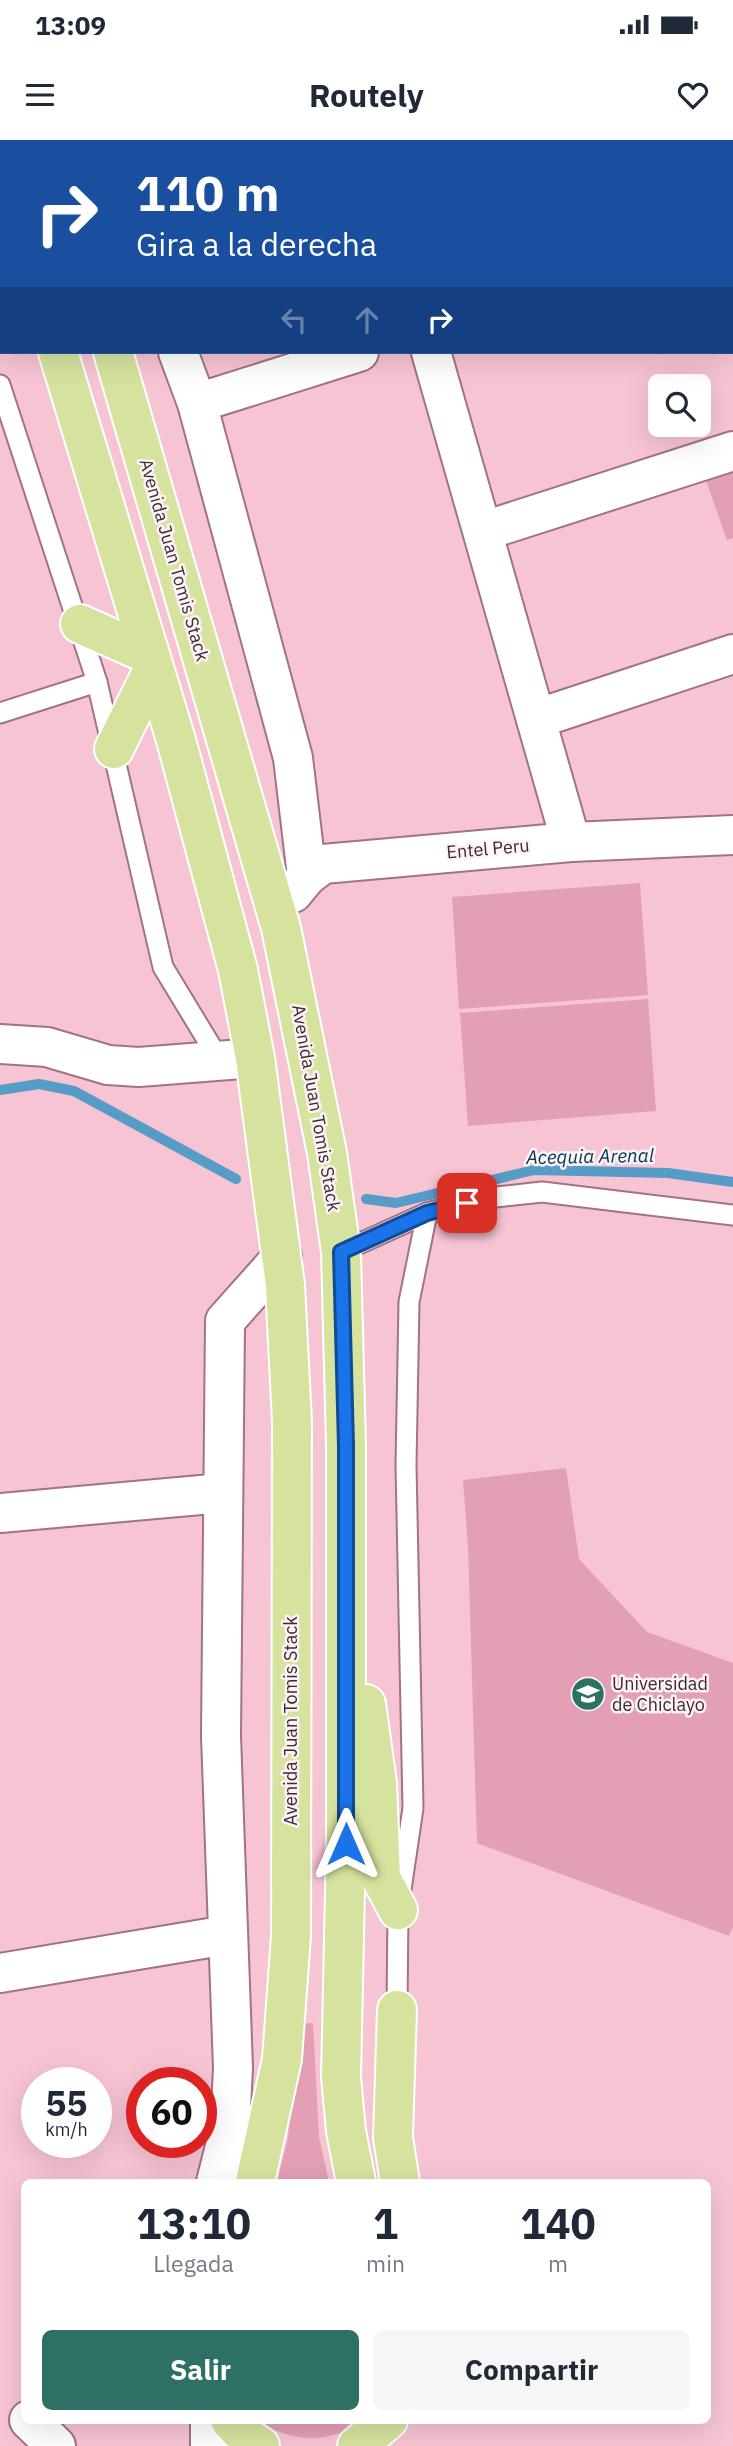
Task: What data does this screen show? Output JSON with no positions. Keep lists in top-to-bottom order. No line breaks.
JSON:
{"streets":{"main road":["Avenida Juan Tomis Stack"],"street":["Entel Peru"]},"water":["Acequia Arenal"],"places":{"school or university":["Universidad de Chiclayo"]},"page":{"status":"13:09","header":"Routely","turn":["110 m","Gira a la derecha"],"speed":"55 km/h","limit":"60","eta":["13:10","Llegada","1","min","140","m"],"buttons":["Salir","Compartir"]}}
